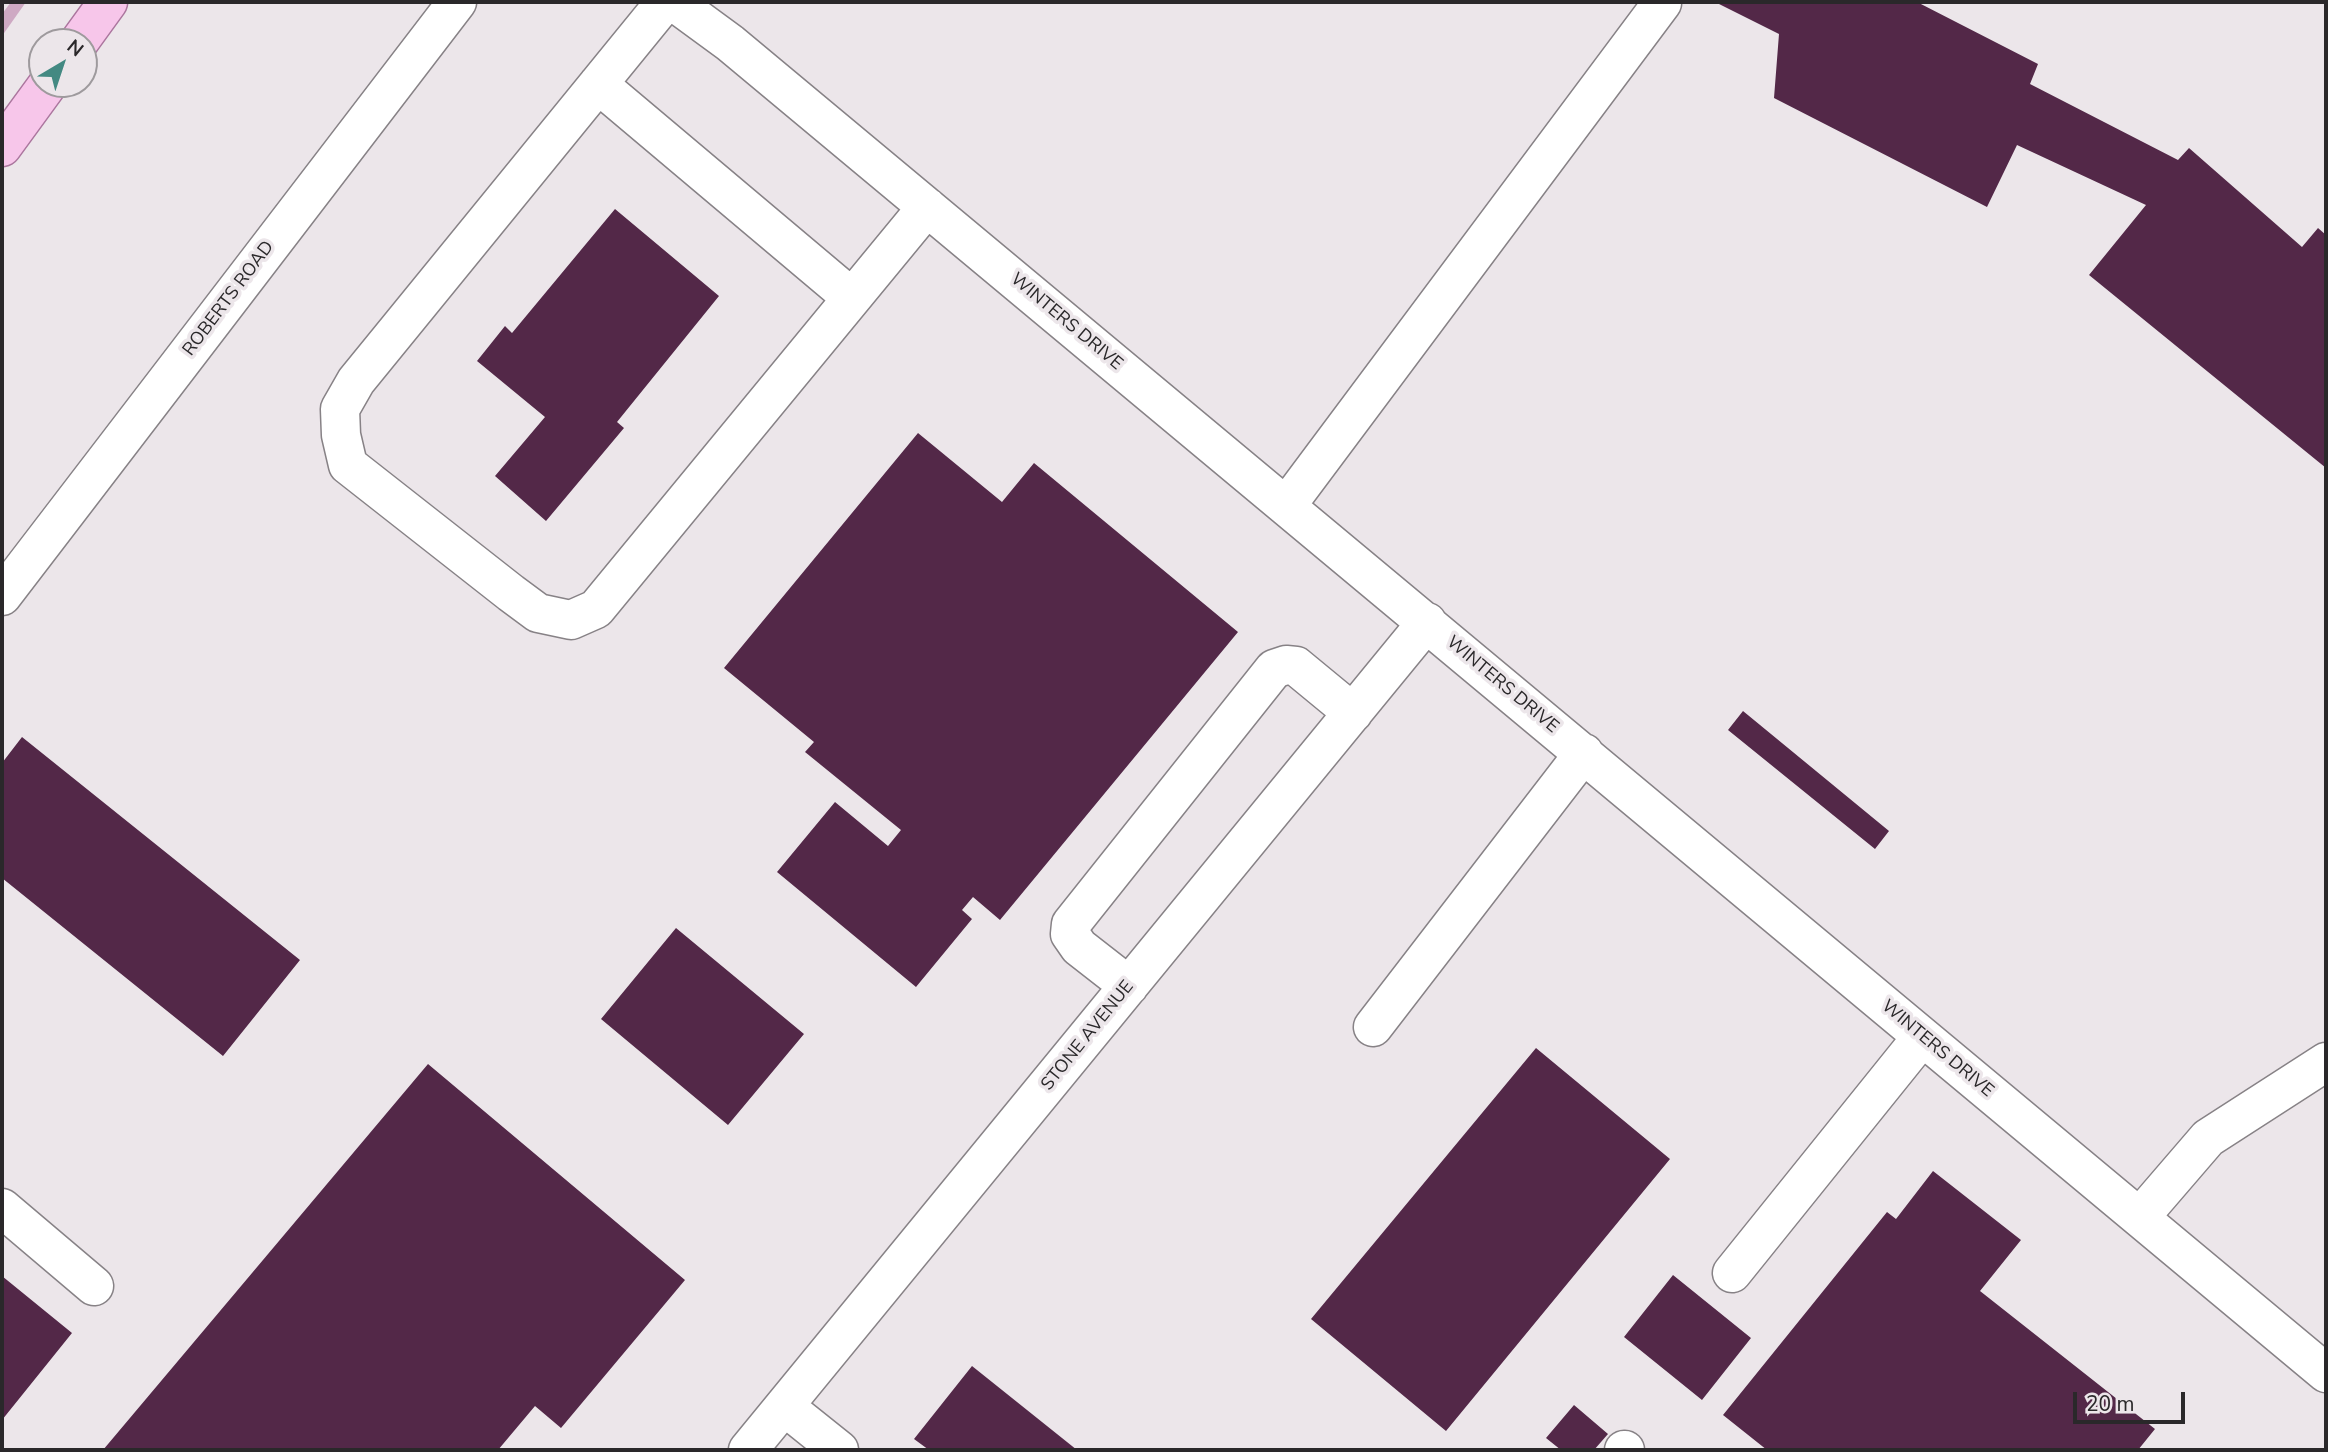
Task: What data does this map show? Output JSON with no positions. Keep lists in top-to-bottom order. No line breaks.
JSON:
{"streets":{"street":["ROBERTS ROAD","WINTERS DRIVE","STONE AVENUE"]},"crossings":[["WINTERS DRIVE","STONE AVENUE"]],"scale_bar":"20 m","north":"top right"}
